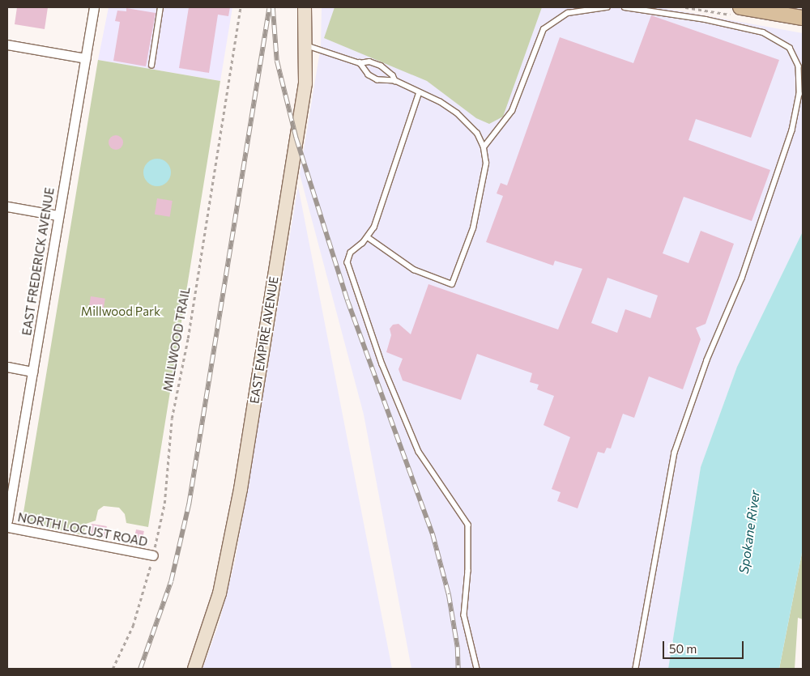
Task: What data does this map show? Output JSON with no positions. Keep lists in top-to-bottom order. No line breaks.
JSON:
{"streets":{"street":["EAST FREDERICK AVENUE","EAST EMPIRE AVENUE","NORTH LOCUST ROAD"],"path":["MILLWOOD TRAIL"]},"crossings":[["MILLWOOD TRAIL","NORTH LOCUST ROAD"]],"water":["Spokane River"],"parks":["Millwood Park"],"scale_bar":"50 m"}
